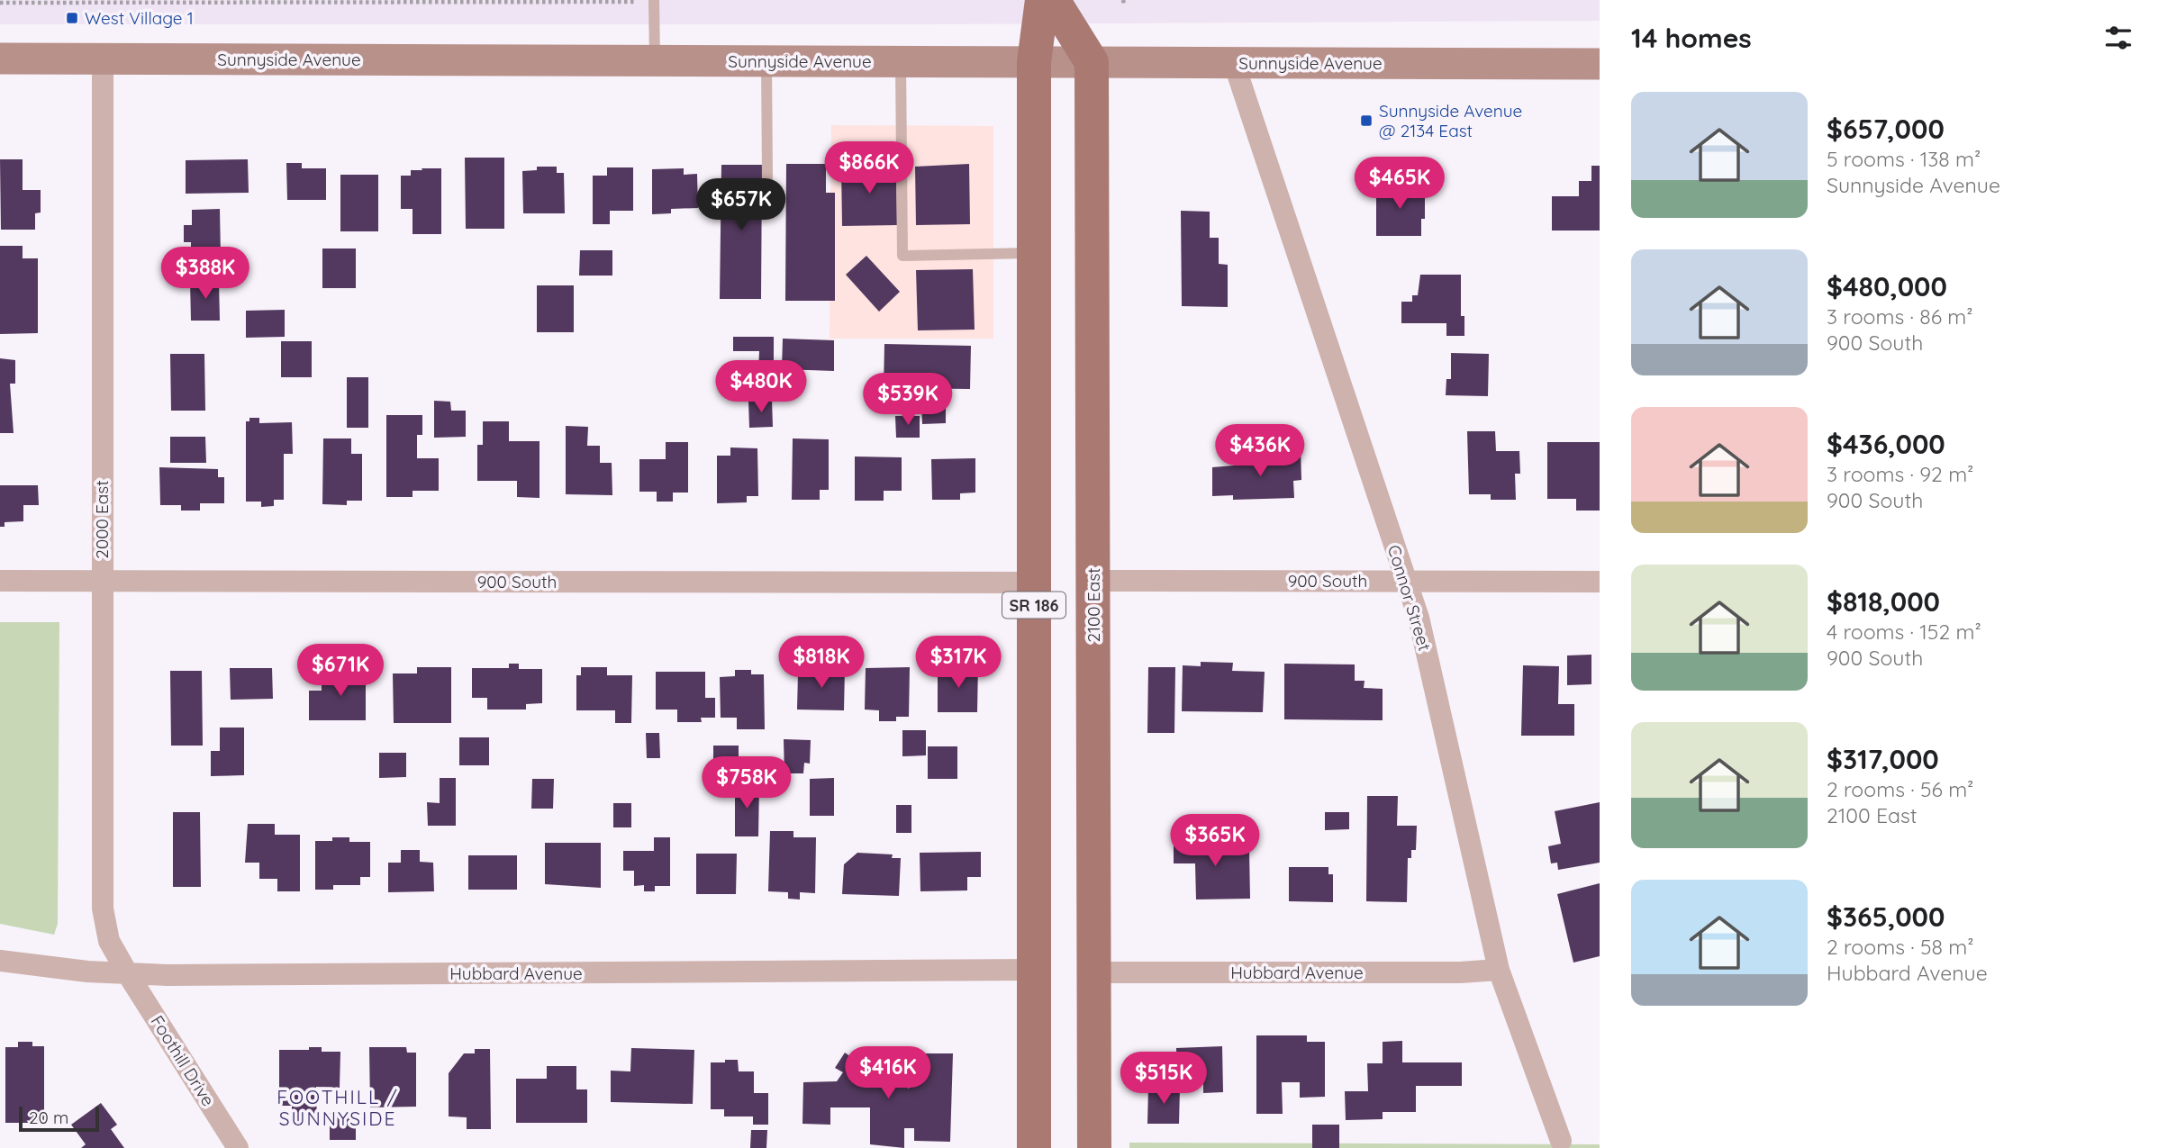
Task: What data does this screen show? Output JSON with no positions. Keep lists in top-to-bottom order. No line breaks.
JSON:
{"streets":{"main road":["Sunnyside Avenue","SR 186","2100 East"],"street":["2000 East","900 South","Connor Street","Hubbard Avenue","Foothill Drive"]},"crossings":[["Sunnyside Avenue","2000 East"],["Sunnyside Avenue","Connor Street"],["Sunnyside Avenue","SR 186"],["Sunnyside Avenue","2100 East"],["2000 East","900 South"],["2000 East","Hubbard Avenue"],["2000 East","Foothill Drive"],["900 South","Connor Street"],["900 South","SR 186"],["900 South","2100 East"],["Connor Street","Hubbard Avenue"],["SR 186","Hubbard Avenue"],["2100 East","Hubbard Avenue"],["Hubbard Avenue","Foothill Drive"]],"districts":["FOOTHILL / SUNNYSIDE"],"places":{"transit":["West Village 1","Sunnyside Avenue @ 2134 East"]},"scale_bar":"20 m","page":{"heading":"14 homes","list":[{"name":"$657,000","note":"5 rooms · 138 m² · Sunnyside Avenue"},{"name":"$480,000","note":"3 rooms · 86 m² · 900 South"},{"name":"$436,000","note":"3 rooms · 92 m² · 900 South"},{"name":"$818,000","note":"4 rooms · 152 m² · 900 South"},{"name":"$317,000","note":"2 rooms · 56 m² · 2100 East"},{"name":"$365,000","note":"2 rooms · 58 m² · Hubbard Avenue"}],"price":["$866K","$465K","$657K","$388K","$480K","$539K","$436K","$818K","$317K","$671K","$758K","$365K","$416K","$515K"],"scale":"20 m"}}
